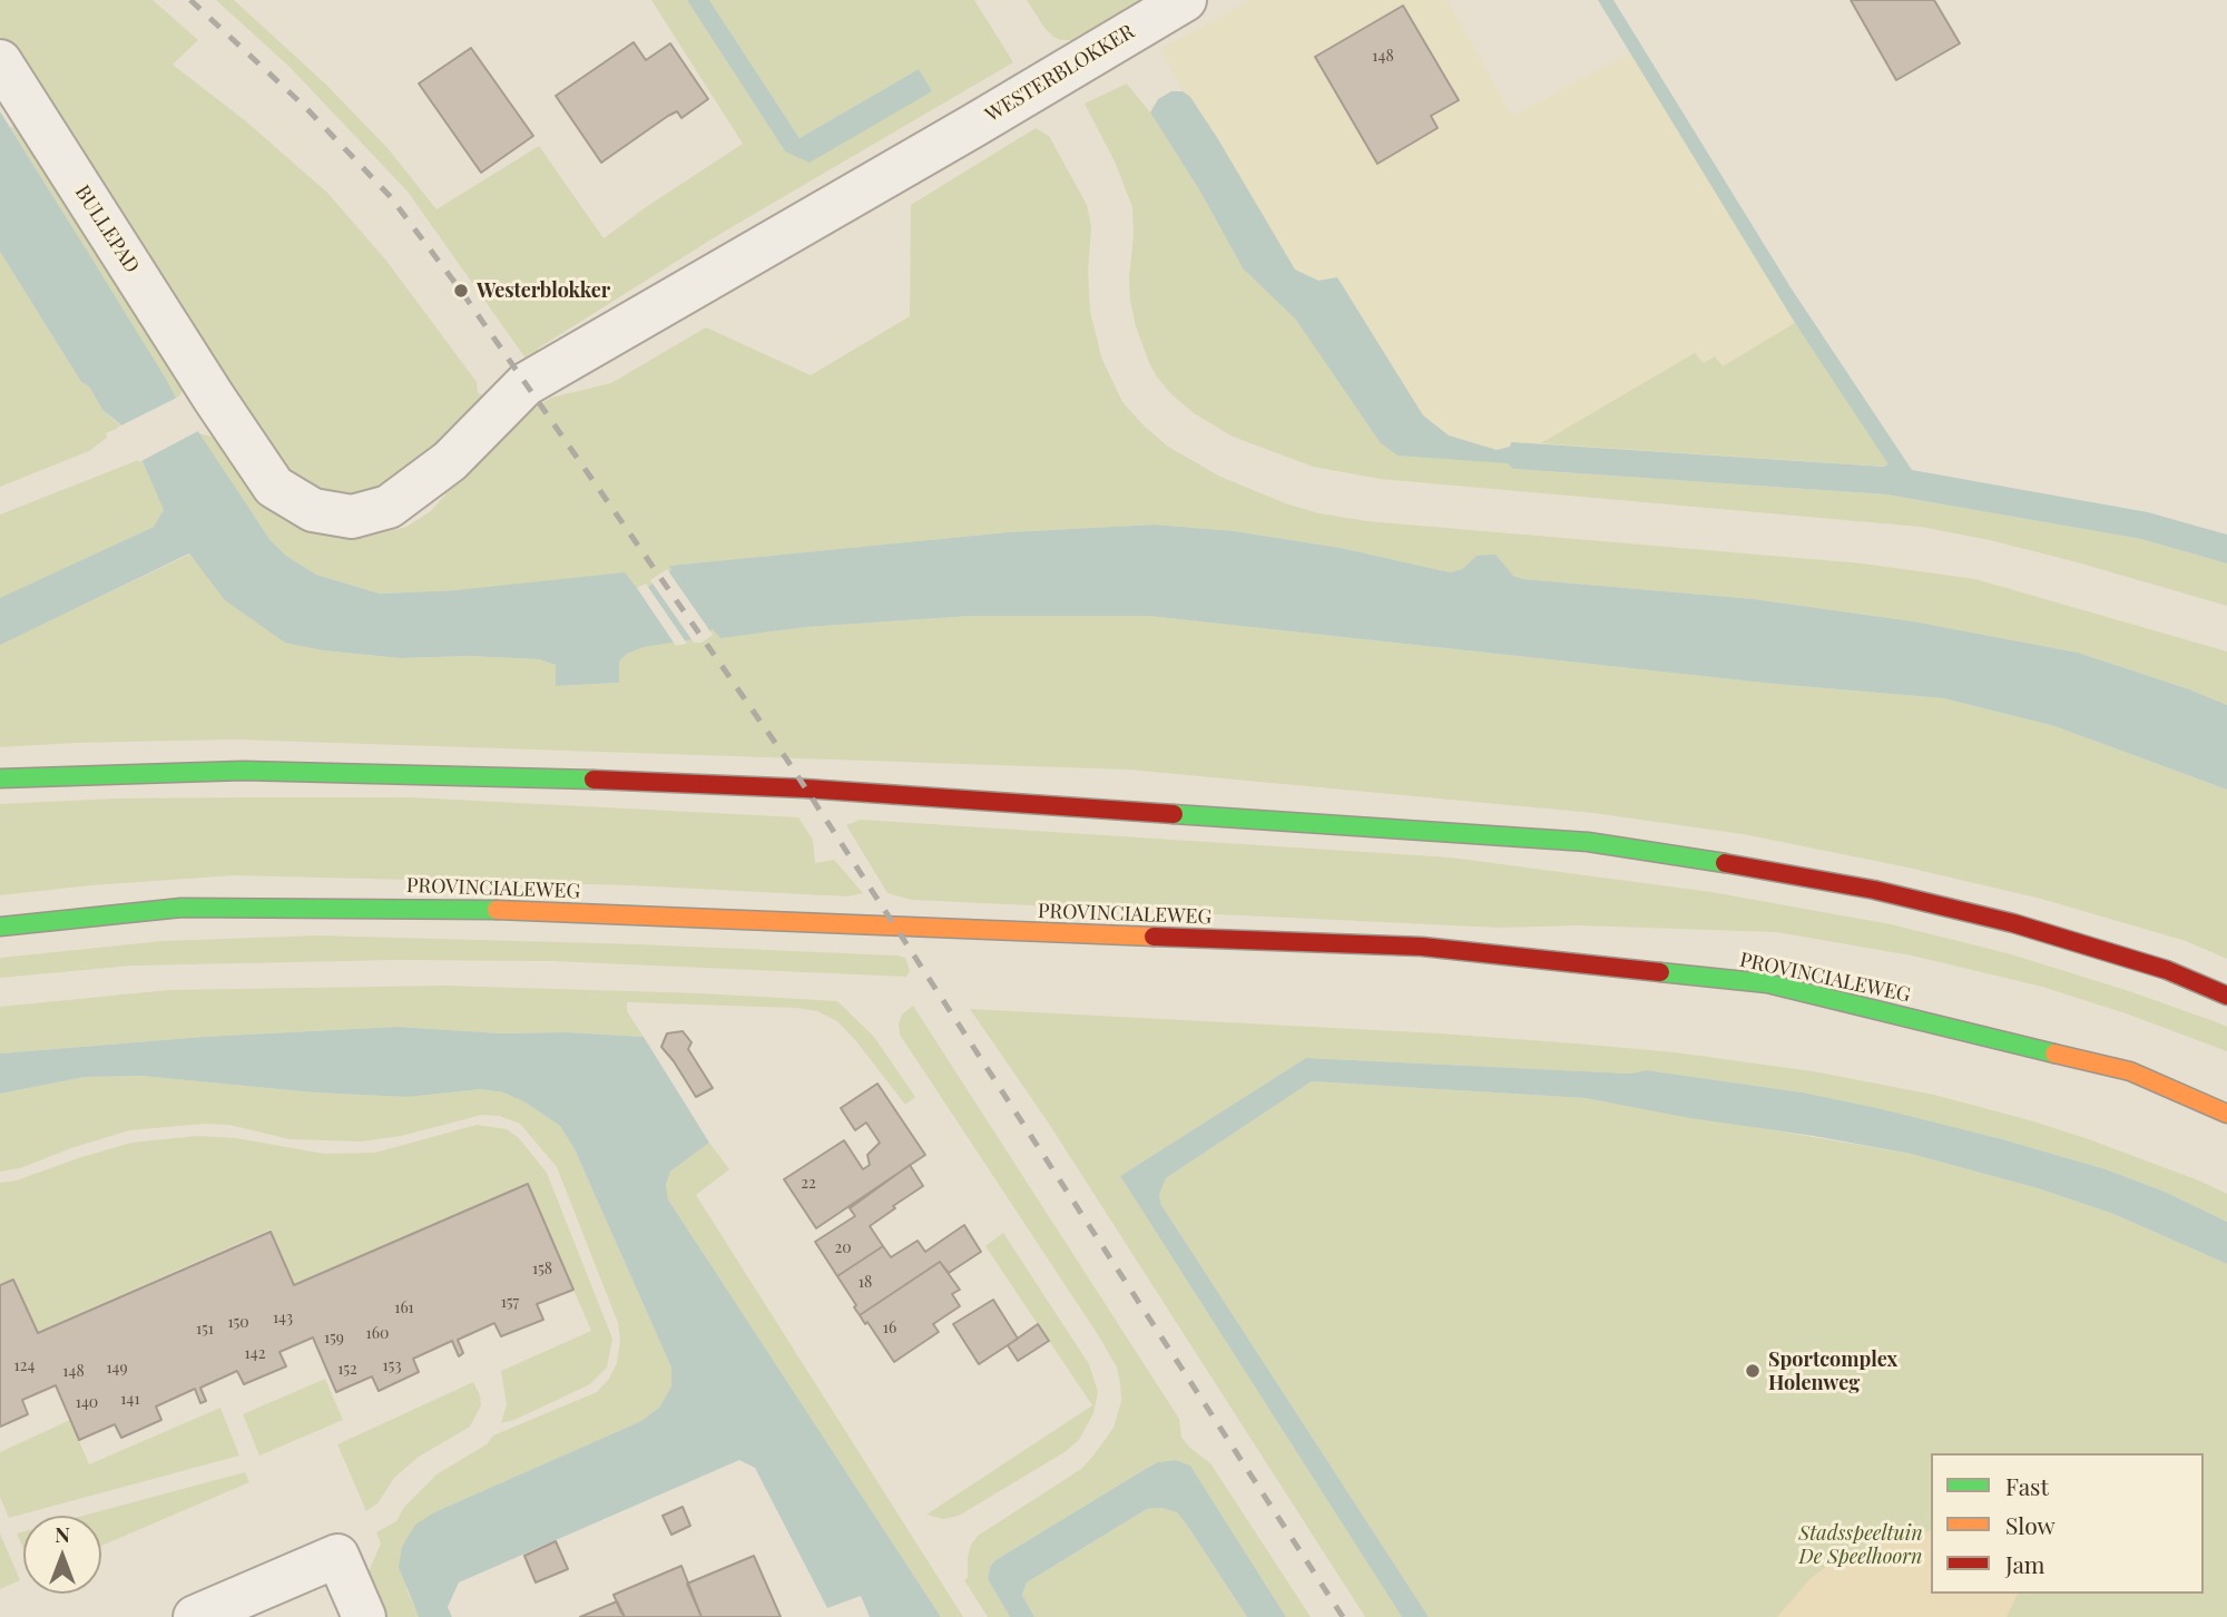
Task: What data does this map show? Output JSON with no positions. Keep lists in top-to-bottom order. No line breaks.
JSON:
{"streets":{"main road":["PROVINCIALEWEG"],"street":["WESTERBLOKKER","BULLEPAD"]},"crossings":[["WESTERBLOKKER","BULLEPAD"]],"parks":["Stadsspeeltuin De Speelhoorn"],"places":["Westerblokker","Sportcomplex Holenweg"],"house_numbers":["148","22","20","158","18","157","161","143","150","16","151","160","159","142","124","153","149","152","148","141","140"],"legend":["Fast","Slow","Jam"],"north":"top"}
